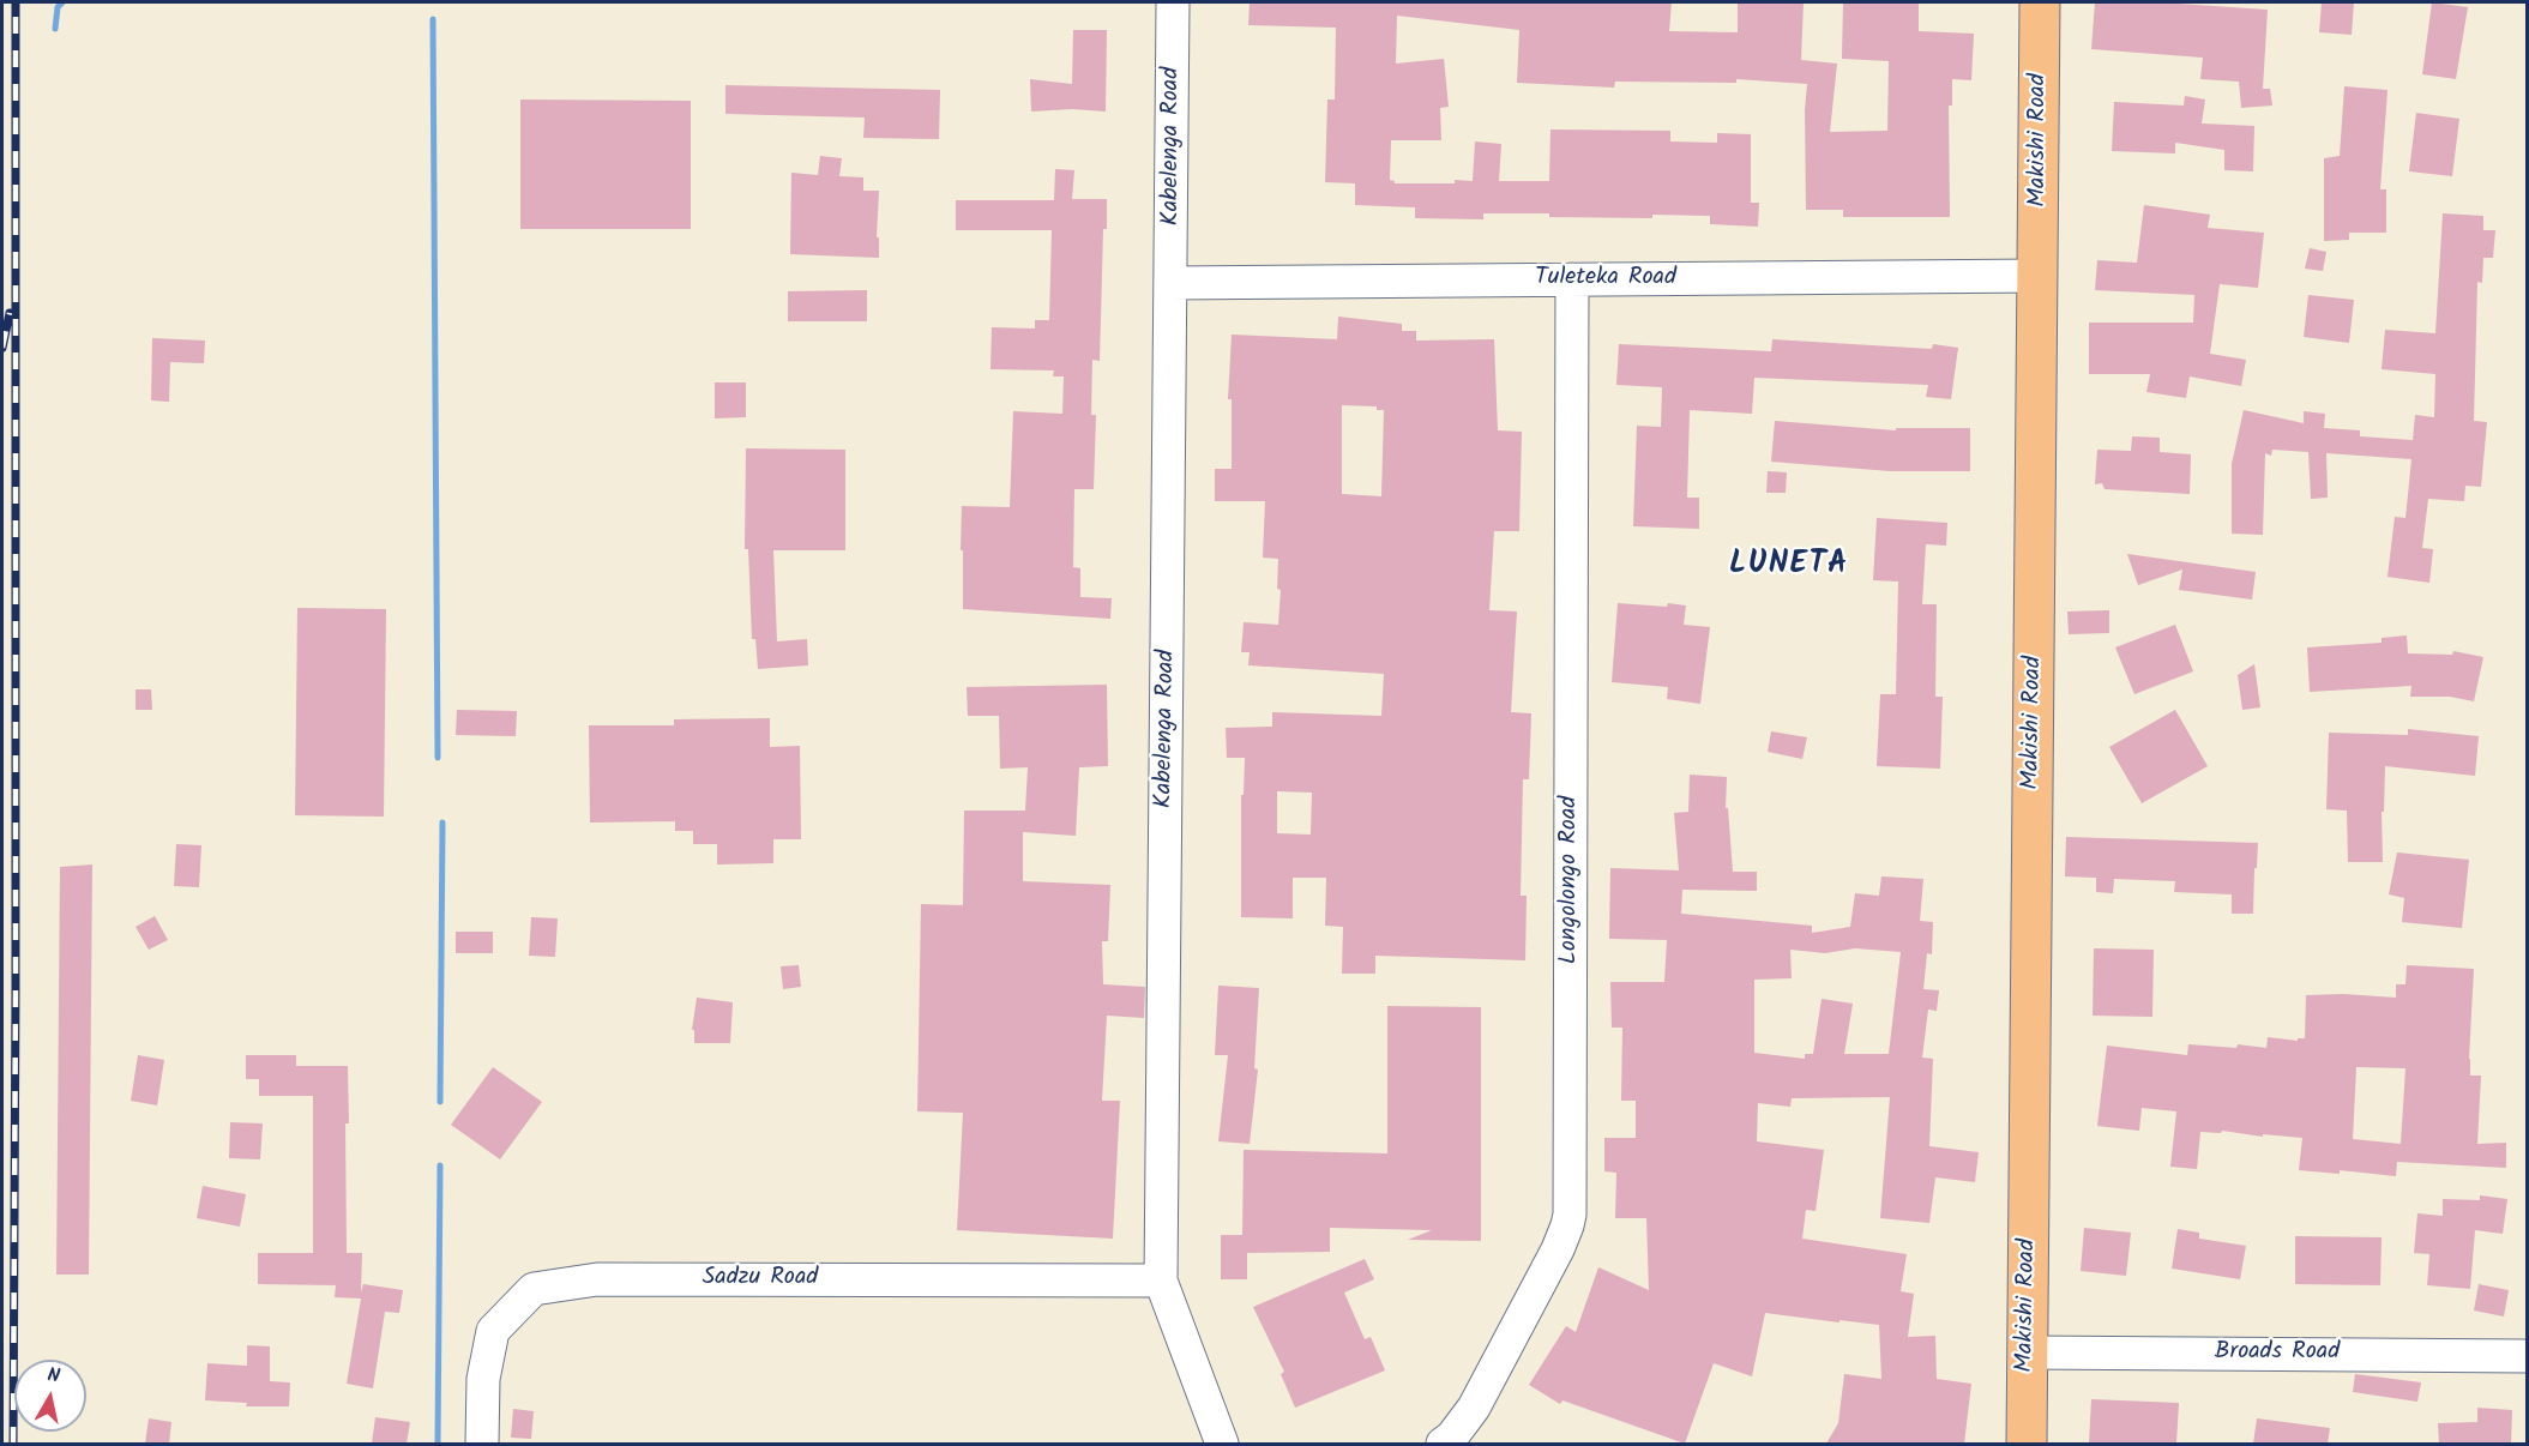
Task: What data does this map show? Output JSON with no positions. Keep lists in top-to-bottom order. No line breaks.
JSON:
{"streets":{"main road":["Makishi Road"],"street":["Kabelenga Road","Tuleteka Road","Longolongo Road","Sadzu Road","Broads Road"]},"crossings":[["Makishi Road","Tuleteka Road"],["Makishi Road","Broads Road"],["Kabelenga Road","Tuleteka Road"],["Kabelenga Road","Sadzu Road"],["Tuleteka Road","Longolongo Road"]],"districts":["LUNETA"],"north":"top"}
